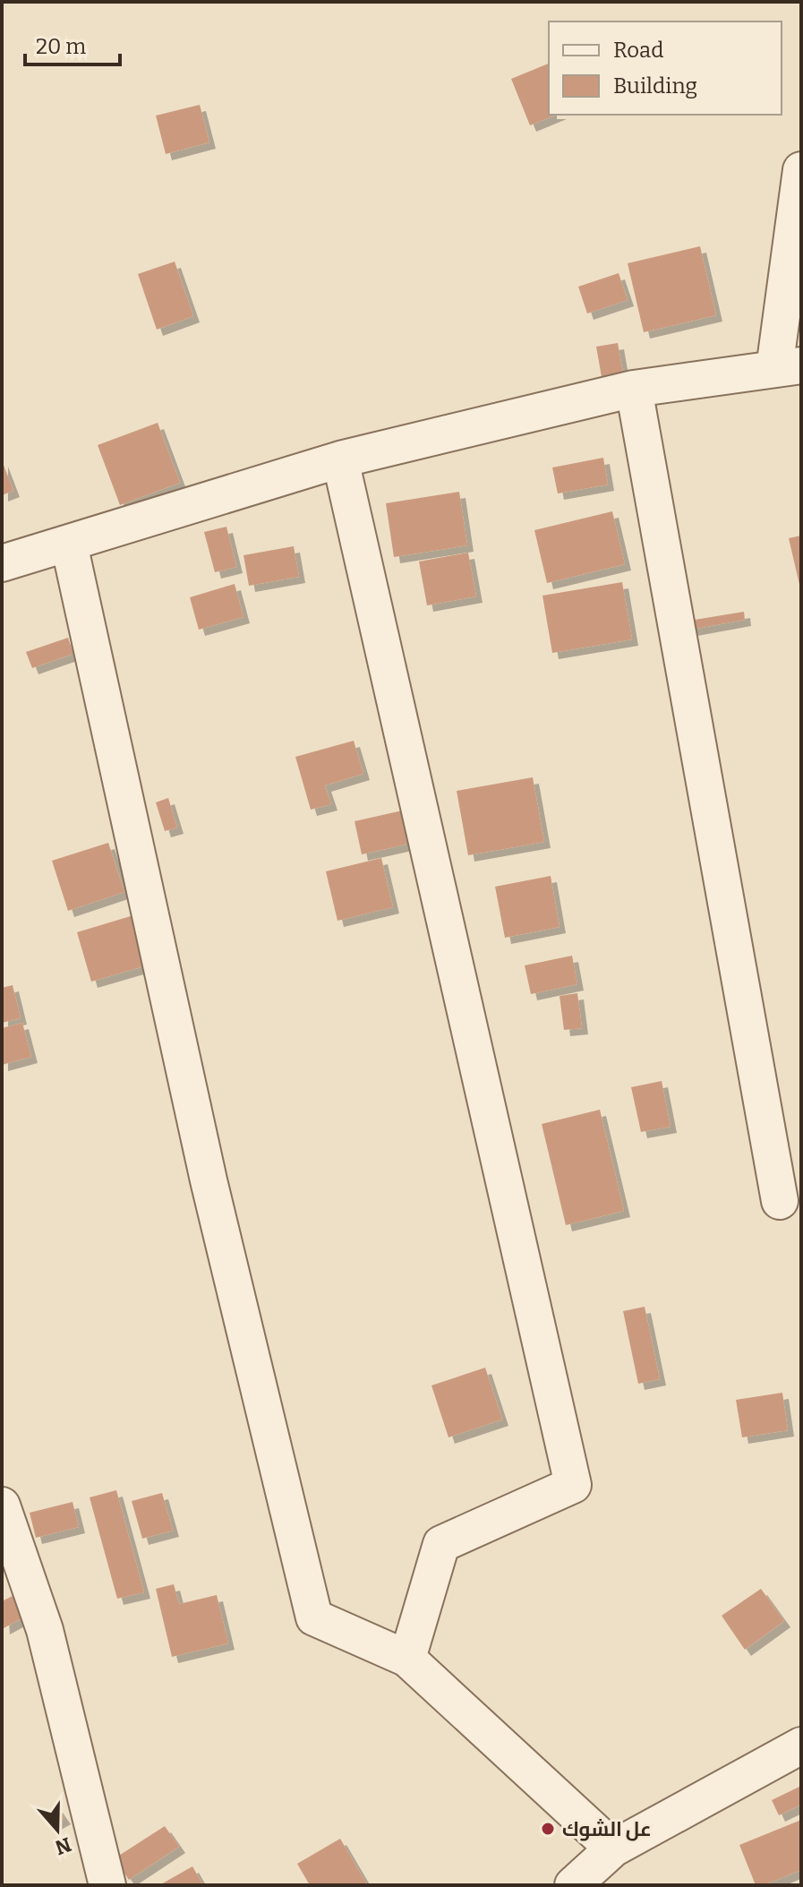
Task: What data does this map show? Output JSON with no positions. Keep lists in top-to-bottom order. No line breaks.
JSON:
{"places":["عل الشوك"],"legend":["Road","Building"],"scale_bar":"20 m","north":"bottom"}
